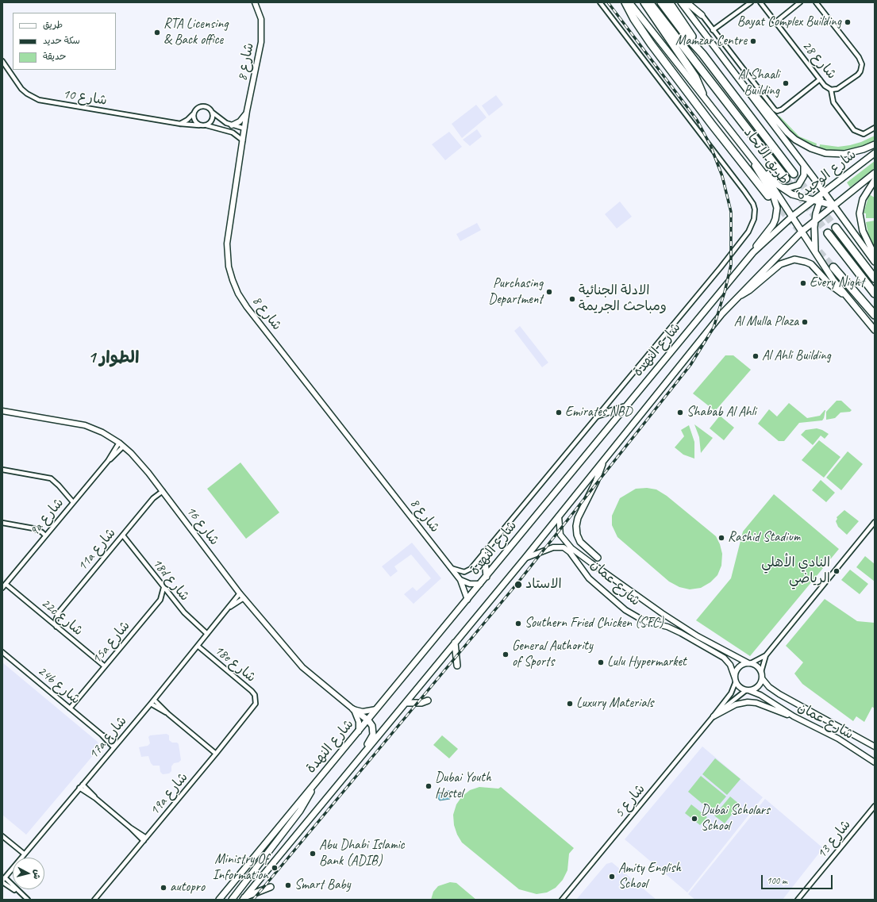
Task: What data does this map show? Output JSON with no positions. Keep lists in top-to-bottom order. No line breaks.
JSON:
{"streets":{"highway":["طريق الاتحاد"],"main road":["شارع الوحيدة","شارع النهدة"],"street":["شارع 28","شارع 8","شارع 10","9a شارع","شارع 16","11a شارع","18d شارع","شارع عمان","22c شارع","15a شارع","18e شارع","24b شارع","17a شارع","19a شارع","شارع 5","شارع 13"]},"crossings":[["شارع 8","شارع النهدة"],["طريق الاتحاد","شارع الوحيدة"],["طريق الاتحاد","شارع النهدة"],["شارع الوحيدة","شارع النهدة"],["شارع النهدة","شارع عمان"],["9a شارع","شارع 16"],["9a شارع","22c شارع"],["شارع 16","11a شارع"],["شارع 16","17a شارع"],["11a شارع","18d شارع"],["11a شارع","22c شارع"],["18d شارع","15a شارع"],["18d شارع","17a شارع"],["شارع عمان","شارع 5"],["22c شارع","15a شارع"],["15a شارع","24b شارع"],["18e شارع","17a شارع"],["18e شارع","19a شارع"],["24b شارع","17a شارع"]],"districts":["الطوار 1"],"places":["Bayat Complex Building","RTA Licensing & Back office","Mamzar Centre","Al Shaali Building","Every Night","Purchasing Department","الادلة الجنائية ومباحث الجريمة","Al Mulla Plaza","Al Ahli Building","Emirates NBD","Shabab Al Ahli","Rashid Stadium","النادي الأهلي الرياضي","الاستاد","Southern Fried Chicken (SFC)","General Authority of Sports","Lulu Hypermarket","Luxury Materials","Dubai Youth Hostel","Dubai Scholars School","Abu Dhabi Islamic Bank (ADIB)","Ministry Of Information","Amity English School","Smart Baby","autopro"],"legend":["طريق","سكة حديد","حديقة"],"scale_bar":"100 m","north":"right"}
